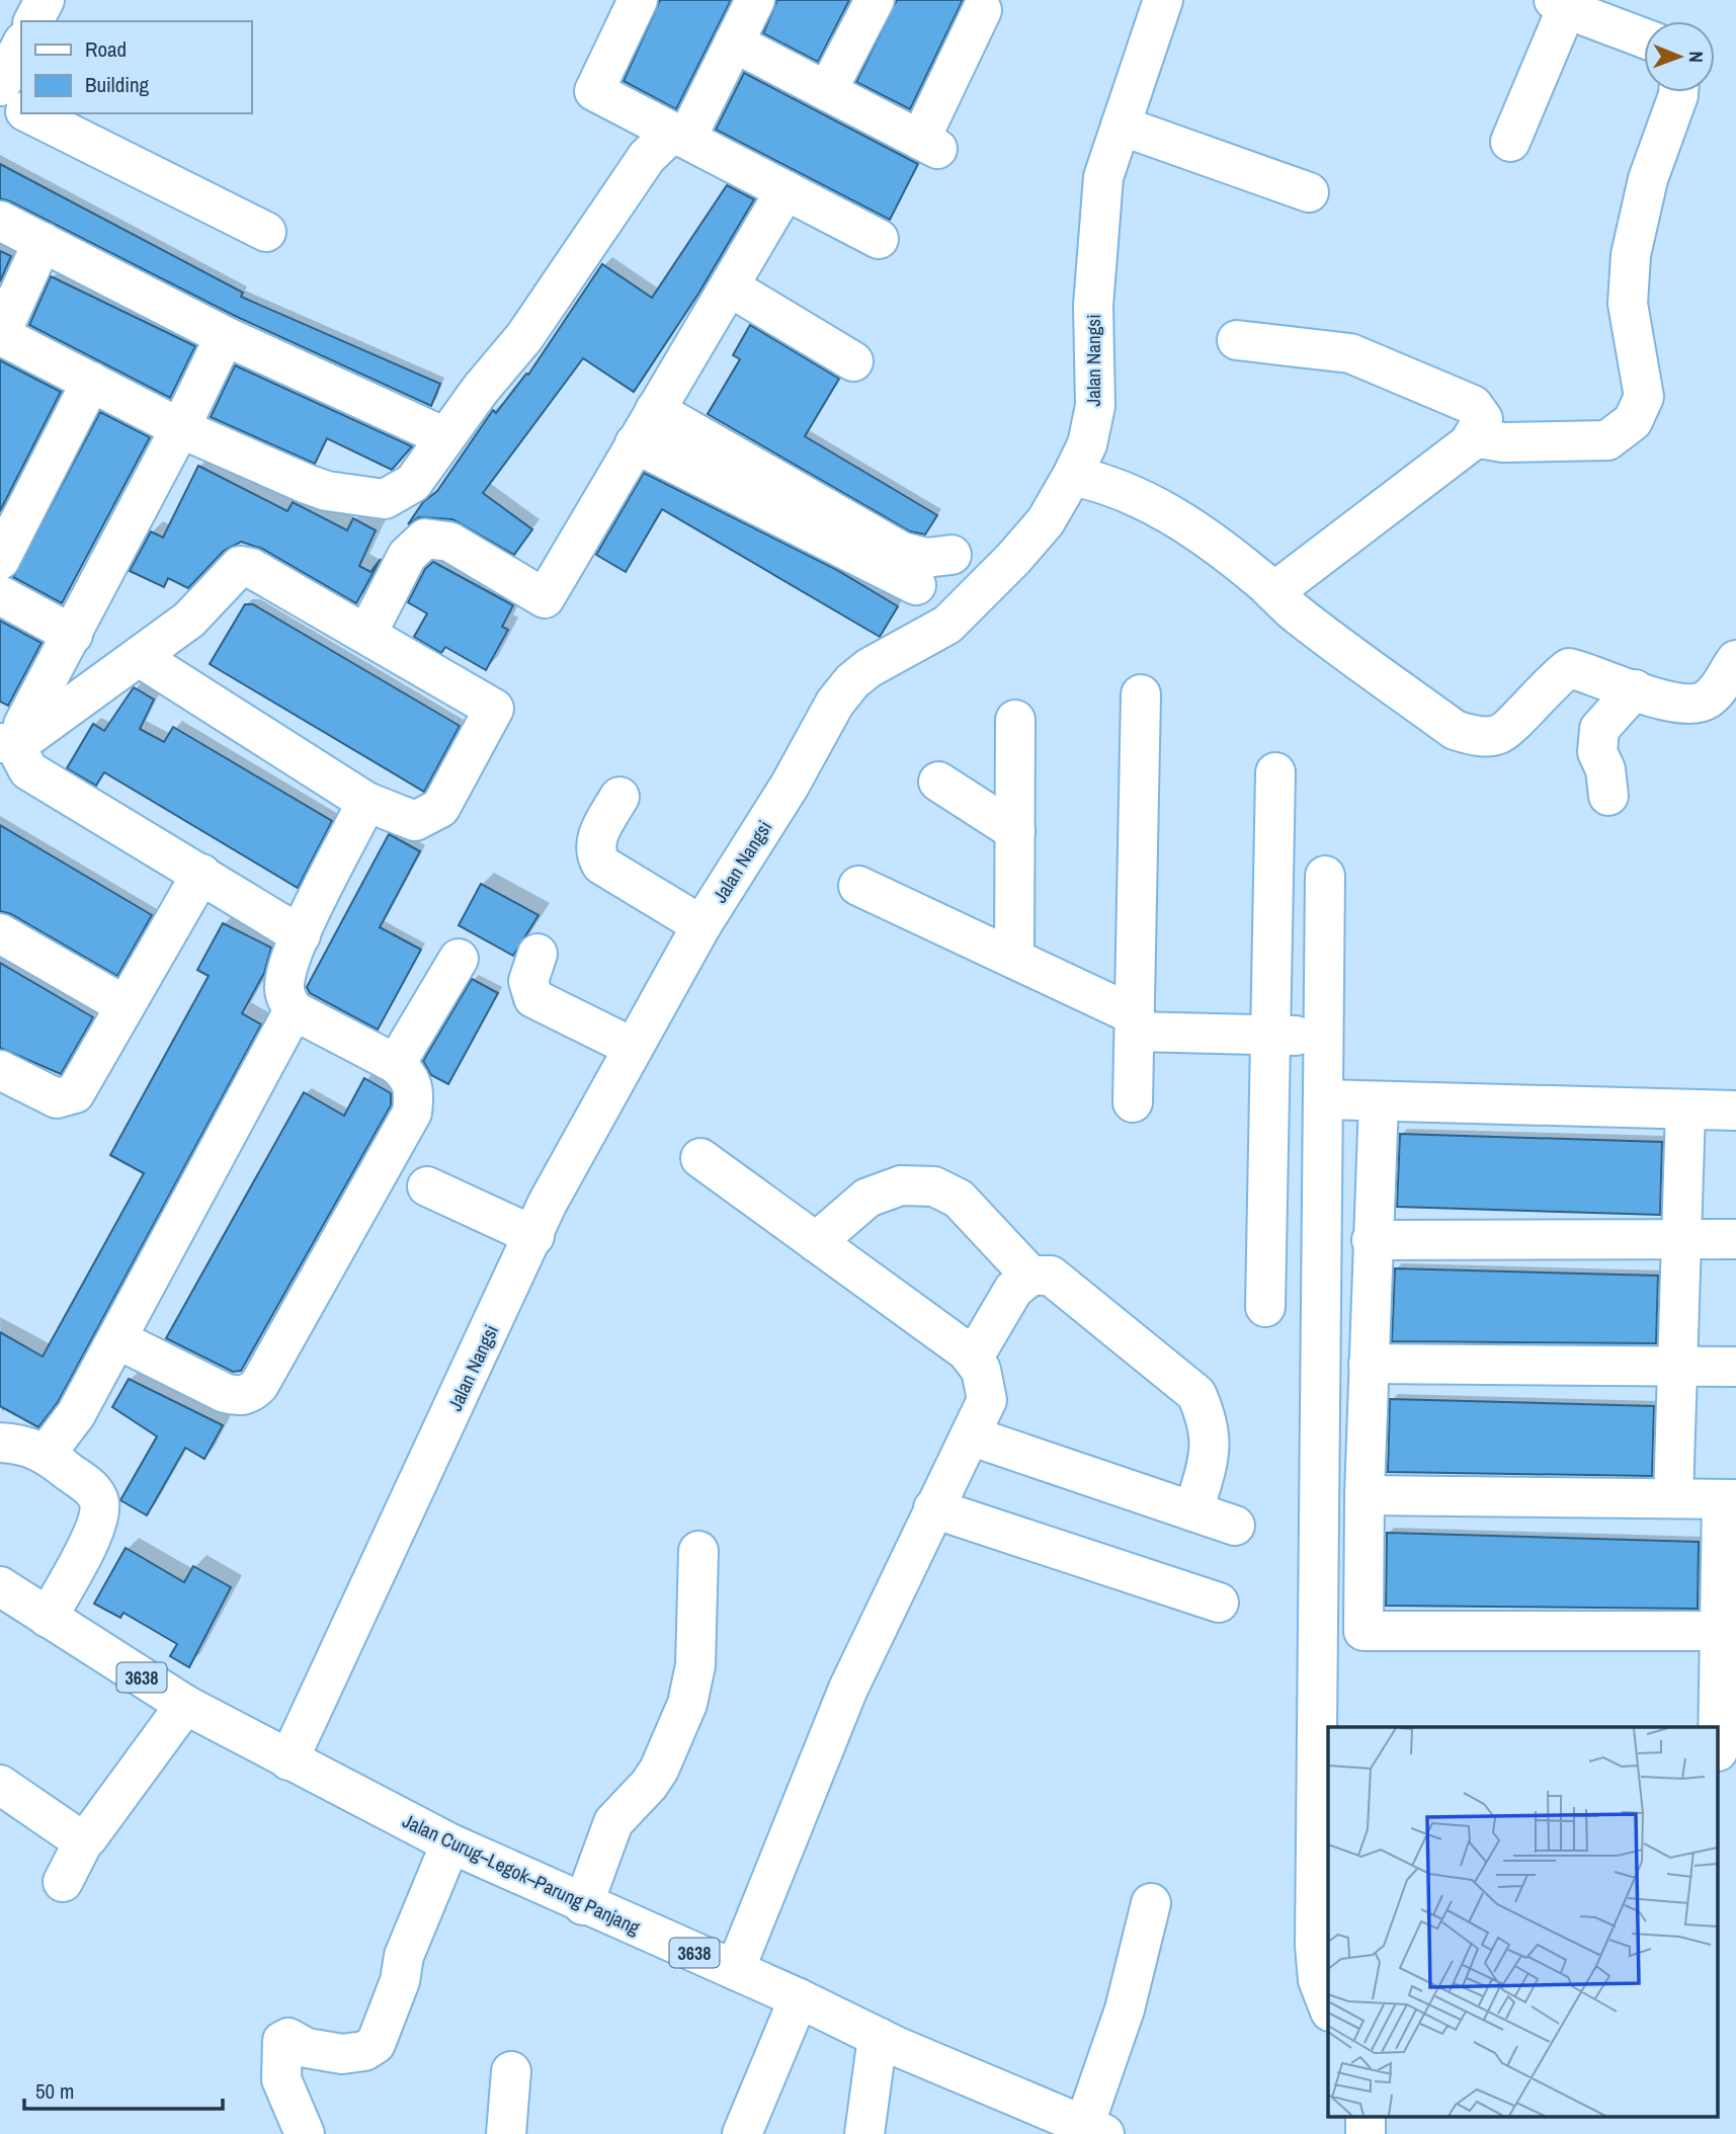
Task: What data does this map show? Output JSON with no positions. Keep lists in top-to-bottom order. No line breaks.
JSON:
{"streets":{"street":["Jalan Nangsi","3638","Jalan Curug–Legok–Parung Panjang"]},"crossings":[["Jalan Nangsi","Jalan Curug–Legok–Parung Panjang"]],"legend":["Road","Building"],"scale_bar":"50 m","north":"right"}
